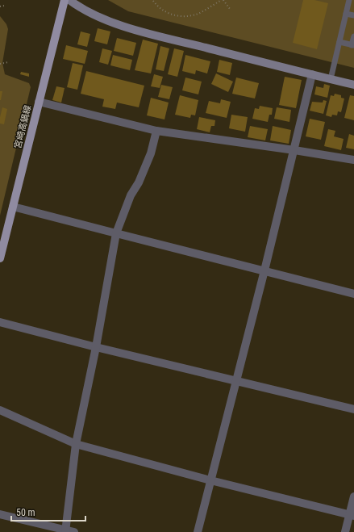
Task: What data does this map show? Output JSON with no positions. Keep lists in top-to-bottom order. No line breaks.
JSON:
{"streets":{"main road":["宮崎高鍋線"]},"scale_bar":"50 m"}
